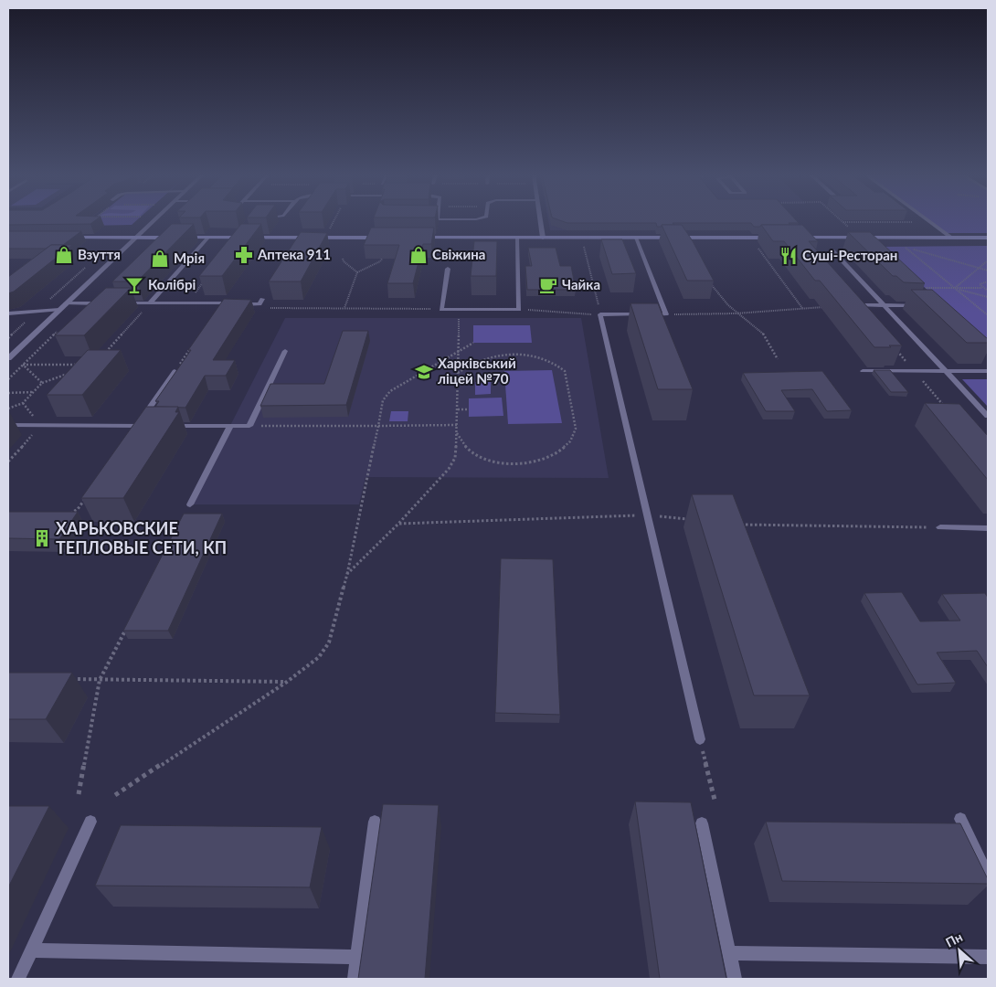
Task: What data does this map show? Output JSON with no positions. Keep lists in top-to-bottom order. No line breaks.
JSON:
{"places":{"shop":["Взуття","Свіжина","Мрiя"],"pharmacy":["Аптека 911"],"restaurant":["Суші-Ресторан"],"bar":["Колібрі"],"cafe":["Чайка"],"school or university":["Харківський ліцей №70"],"building":["ХАРЬКОВСКИЕ ТЕПЛОВЫЕ СЕТИ, КП"]},"north":"top left"}
